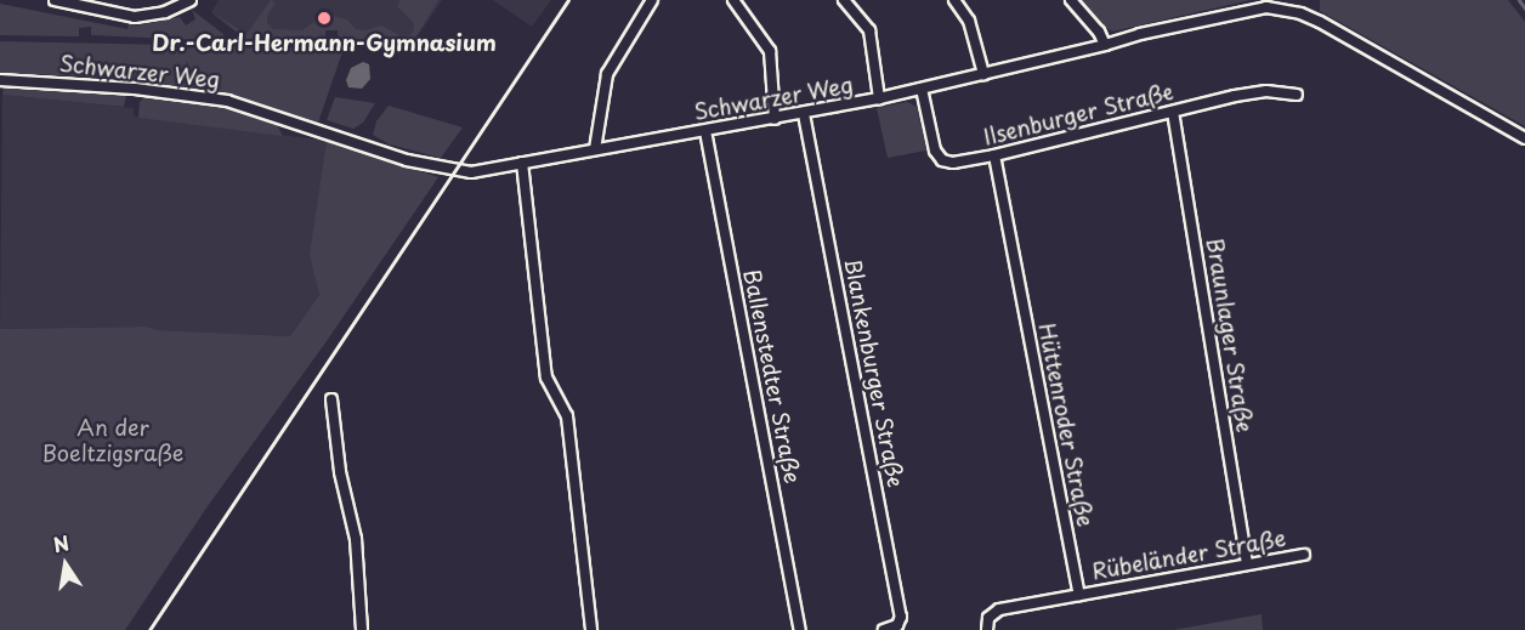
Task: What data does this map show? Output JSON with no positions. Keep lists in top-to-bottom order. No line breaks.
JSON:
{"streets":{"street":["Schwarzer Weg","Ilsenburger Straße","Braunlager Straße","Blankenburger Straße","Ballenstedter Straße","Hüttenroder Straße","Rübeländer Straße"]},"crossings":[["Schwarzer Weg","Ilsenburger Straße"],["Schwarzer Weg","Blankenburger Straße"],["Schwarzer Weg","Ballenstedter Straße"],["Ilsenburger Straße","Braunlager Straße"],["Ilsenburger Straße","Hüttenroder Straße"],["Braunlager Straße","Rübeländer Straße"],["Hüttenroder Straße","Rübeländer Straße"]],"parks":["An der Boeltzigsraße"],"places":["Dr.-Carl-Hermann-Gymnasium"],"north":"top"}
